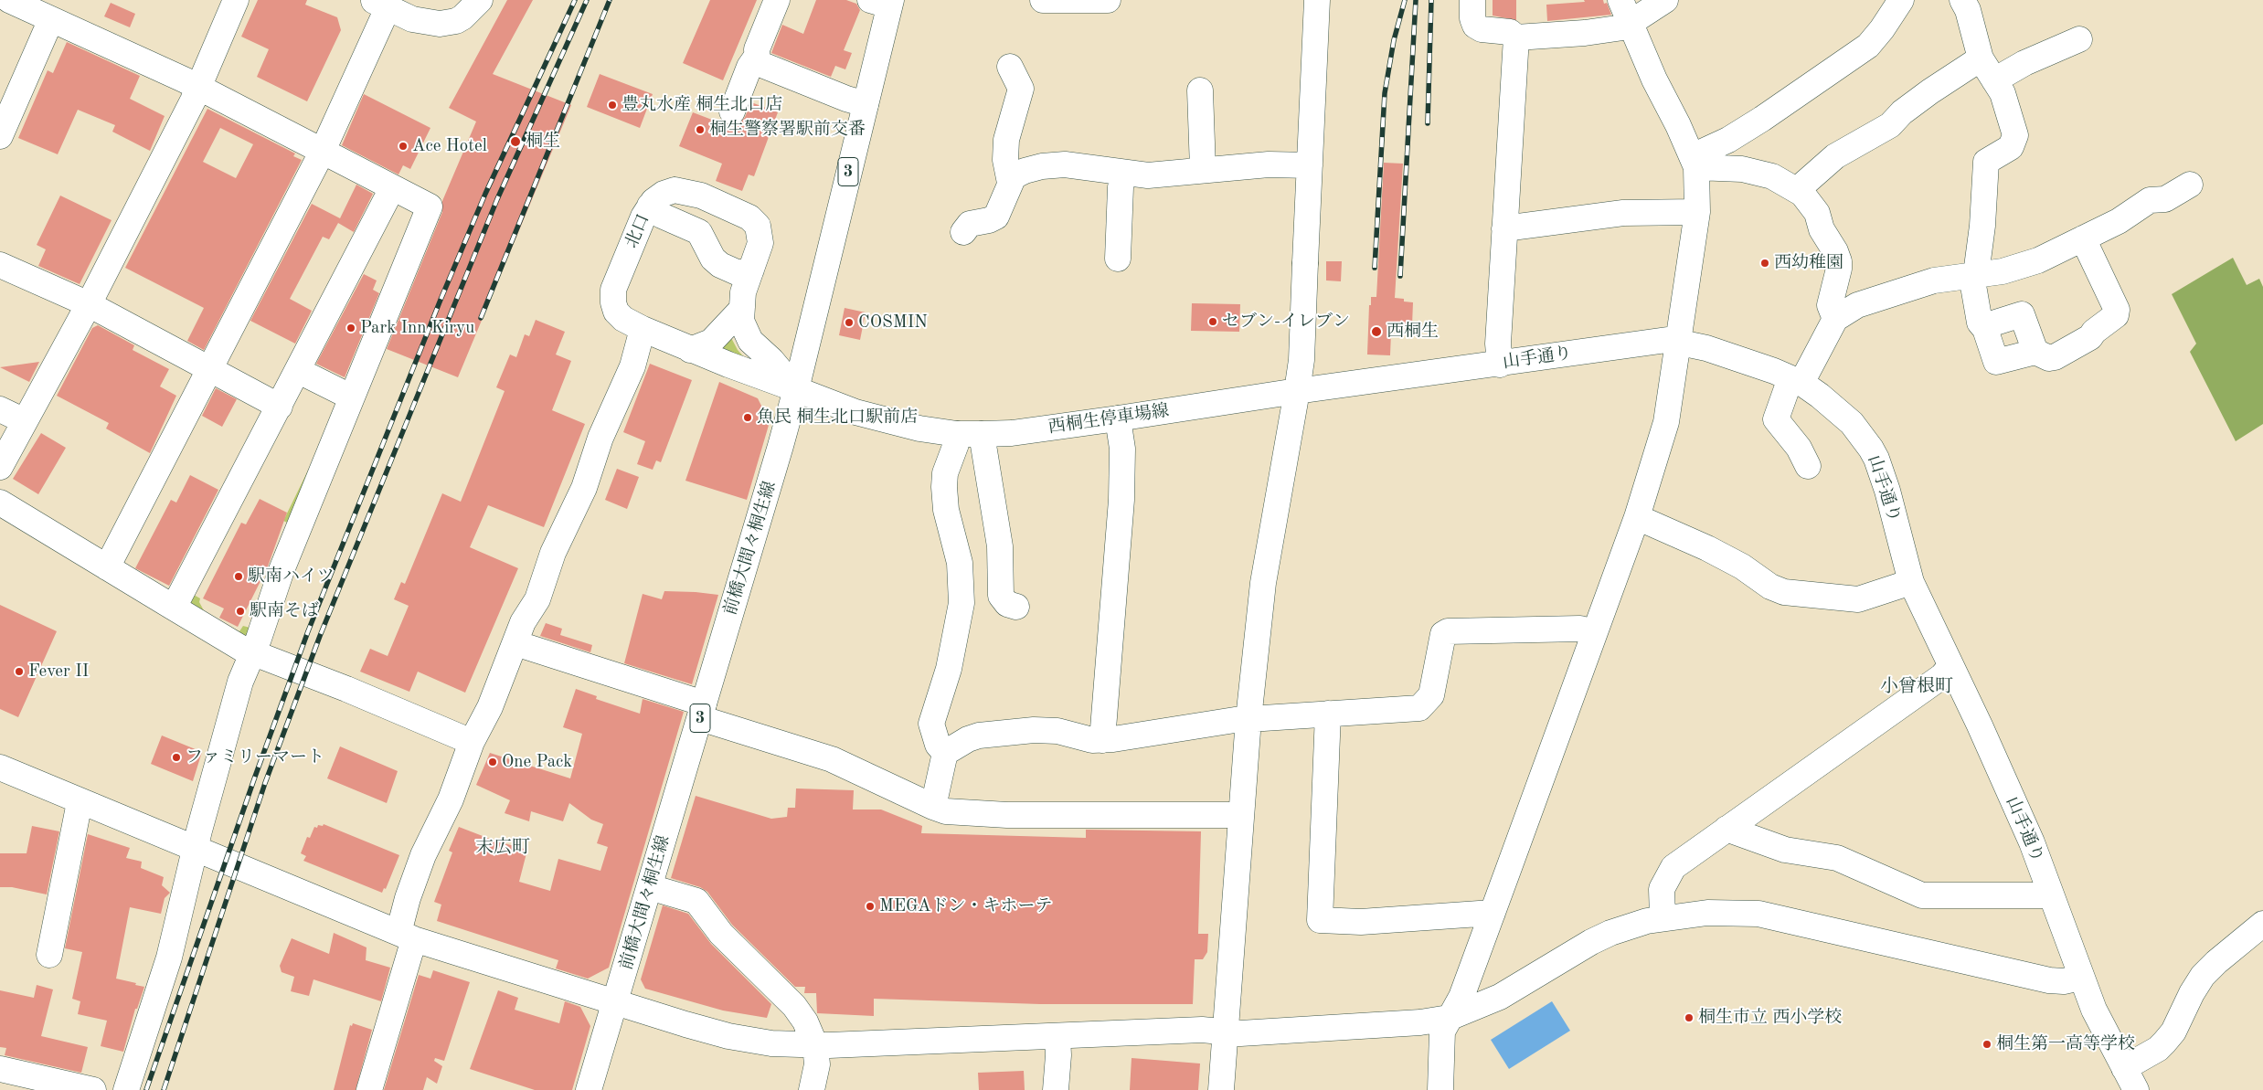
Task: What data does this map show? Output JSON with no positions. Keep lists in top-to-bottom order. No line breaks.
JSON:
{"streets":{"street":["3","北口","山手通り","西桐生停車場線","前橋大間々桐生線"]},"crossings":[["北口","西桐生停車場線"],["北口","前橋大間々桐生線"],["山手通り","西桐生停車場線"],["西桐生停車場線","前橋大間々桐生線"]],"districts":["小曾根町","末広町"],"places":["豊丸水産 桐生北口店","桐生警察署駅前交番","桐生","Ace Hotel","西幼稚園","セブン-イレブン","COSMIN","Park Inn Kiryu","西桐生","魚民 桐生北口駅前店","駅南ハイツ","駅南そば","Fever II","ファミリーマート","One Pack","MEGAドン・キホーテ","桐生市立 西小学校","桐生第一高等学校"]}
